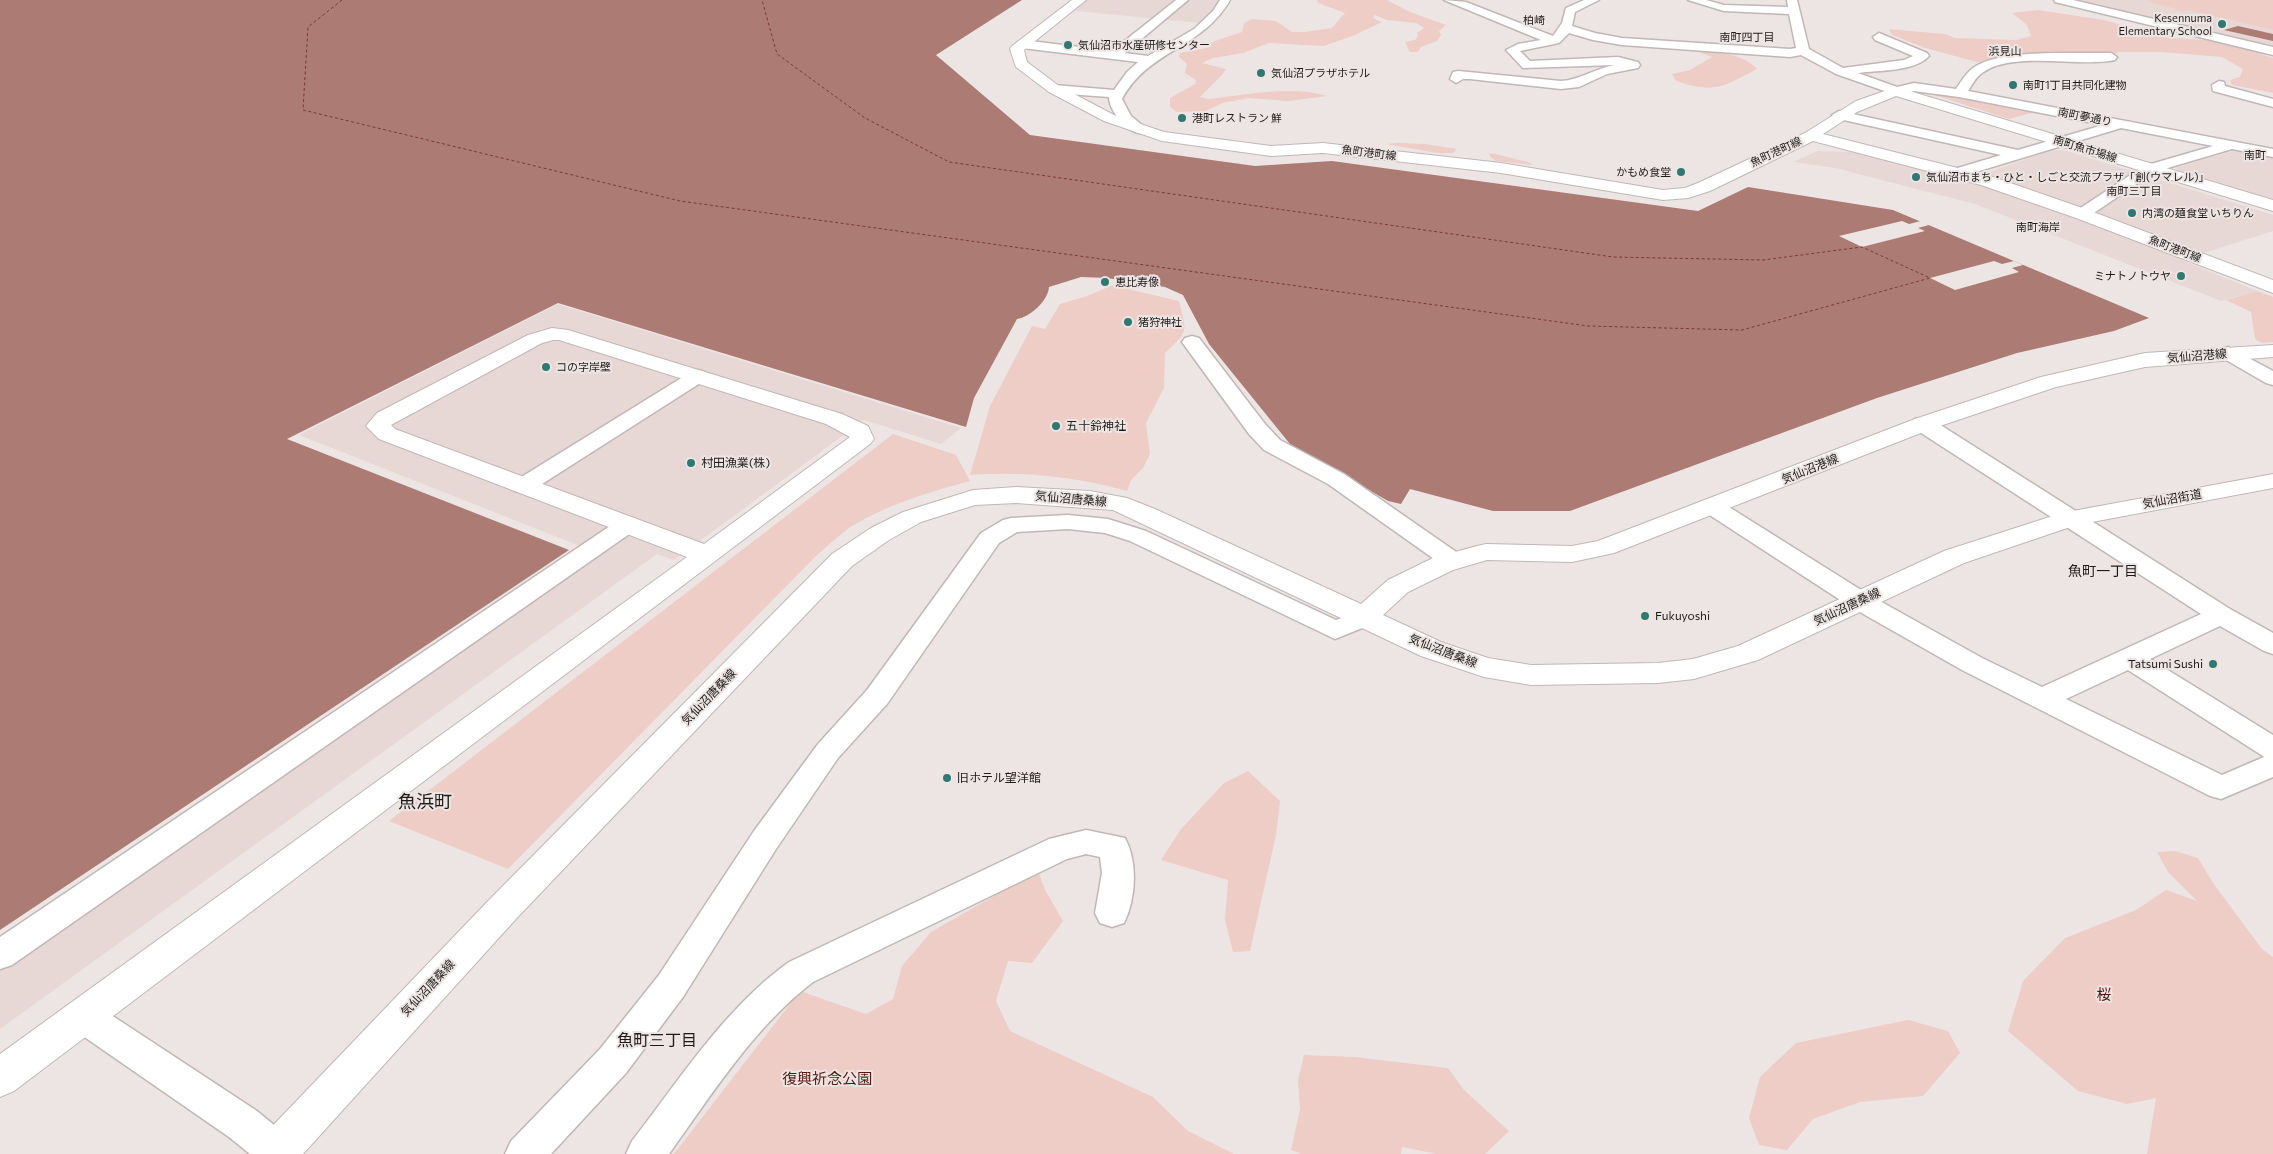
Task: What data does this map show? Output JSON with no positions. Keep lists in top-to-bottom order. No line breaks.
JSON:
{"streets":{"street":["南町夢通り","南町魚市場線","魚町港町線","気仙沼港線","気仙沼唐桑線","気仙沼街道"]},"crossings":[["南町夢通り","南町魚市場線"],["気仙沼港線","気仙沼唐桑線"],["気仙沼唐桑線","気仙沼街道"]],"districts":["柏崎","南町四丁目","浜見山","南町","南町三丁目","南町海岸","魚町一丁目","魚浜町","魚町三丁目"],"parks":["桜","復興祈念公園"],"places":["Kesennuma Elementary School","気仙沼市水産研修センター","気仙沼プラザホテル","南町1丁目共同化建物","港町レストラン 鮮","かもめ食堂","気仙沼市まち・ひと・しごと交流プラザ「創(ウマレル)」","内湾の麺食堂 いちりん","ミナトノトウヤ","恵比寿像","猪狩神社","コの字岸壁","五十鈴神社","村田漁業(株)","Fukuyoshi","Tatsumi Sushi","旧ホテル望洋館"]}
